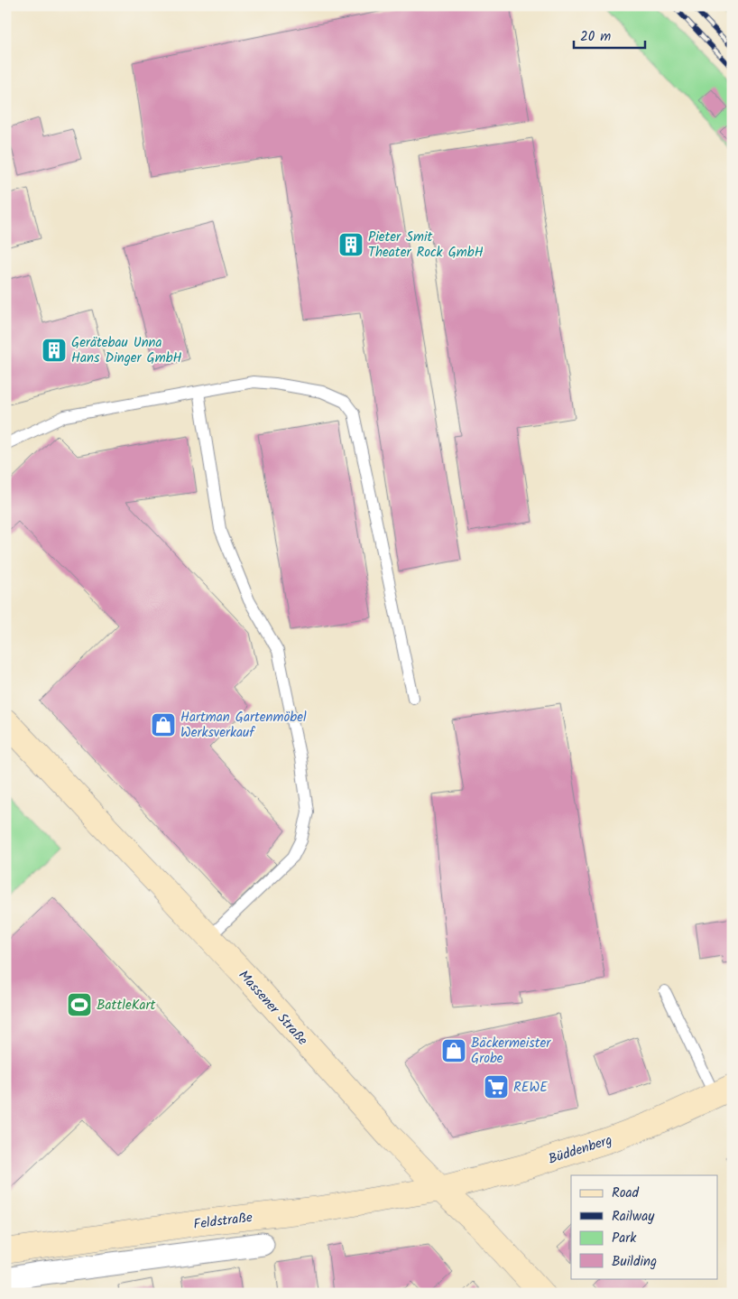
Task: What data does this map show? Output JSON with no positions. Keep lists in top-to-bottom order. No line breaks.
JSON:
{"streets":{"main road":["Massener Straße","Büddenberg","Feldstraße"]},"crossings":[["Massener Straße","Büddenberg"],["Massener Straße","Feldstraße"],["Büddenberg","Feldstraße"]],"places":{"building":["Pieter Smit Theater Rock GmbH","Gerätebau Unna Hans Dinger GmbH"],"shop":["Hartman Gartenmöbel Werksverkauf","Bäckermeister Grobe"],"sports":["BattleKart"],"supermarket":["REWE"]},"legend":["Road","Railway","Park","Building"],"scale_bar":"20 m"}
